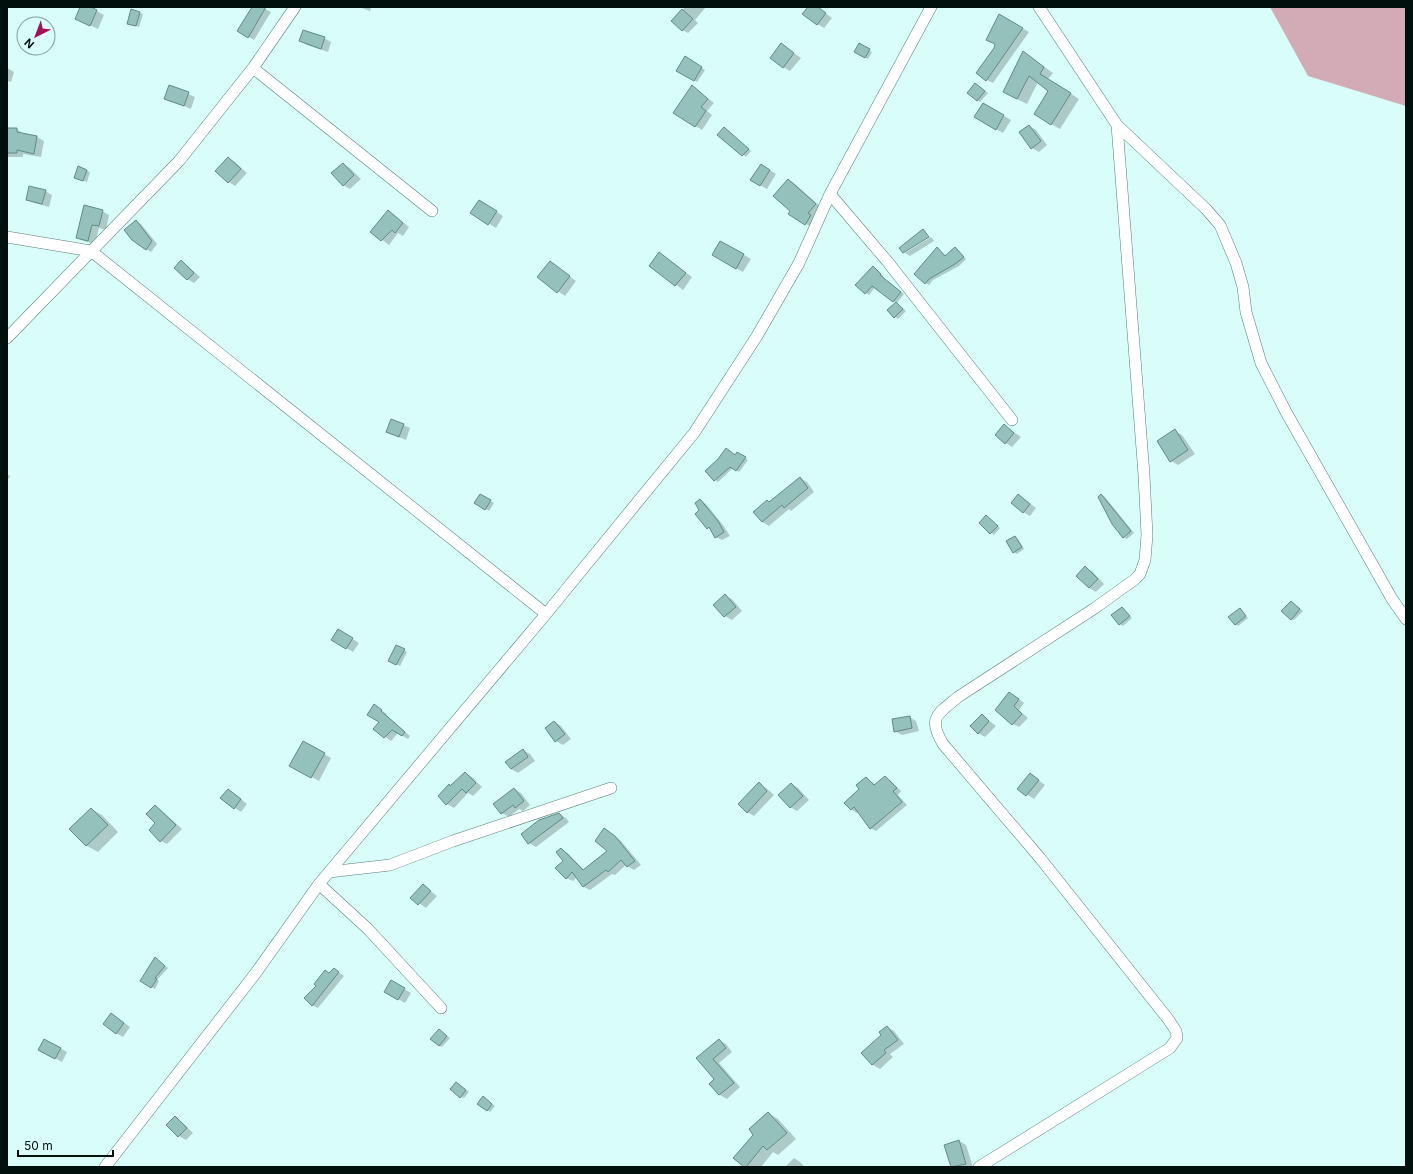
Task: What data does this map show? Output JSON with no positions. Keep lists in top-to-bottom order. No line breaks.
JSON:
{"scale_bar":"50 m","north":"bottom left"}
